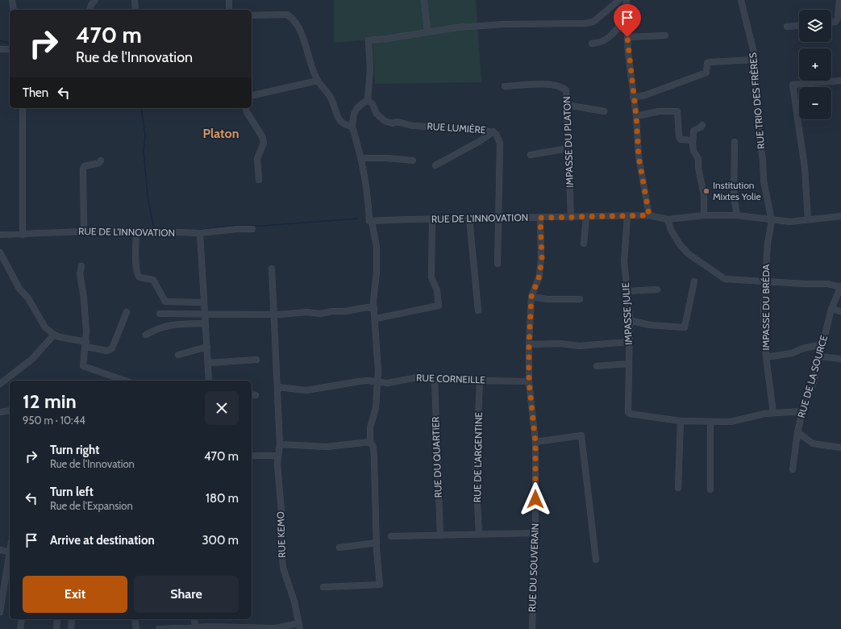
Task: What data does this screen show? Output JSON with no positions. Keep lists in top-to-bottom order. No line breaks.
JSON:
{"streets":{"street":["RUE TRIO DES FRÈRES","RUE LUMIÈRE","IMPASSE DU PLATON","RUE DE L'INNOVATION","IMPASSE DU BRÉDA","IMPASSE JULIE","RUE DE LA SOURCE","RUE CORNEILLE","RUE DU QUARTIER","RUE DE L'ARGENTINE","RUE KEMO","RUE DU SOUVERAIN"]},"crossings":[["RUE TRIO DES FRÈRES","RUE DE L'INNOVATION"],["RUE TRIO DES FRÈRES","IMPASSE DU BRÉDA"],["RUE LUMIÈRE","RUE DE L'INNOVATION"],["IMPASSE DU PLATON","RUE DE L'INNOVATION"],["RUE DE L'INNOVATION","IMPASSE DU BRÉDA"],["RUE DE L'INNOVATION","IMPASSE JULIE"],["RUE DE L'INNOVATION","RUE DU SOUVERAIN"],["RUE CORNEILLE","RUE DU QUARTIER"],["RUE CORNEILLE","RUE DE L'ARGENTINE"],["RUE CORNEILLE","RUE KEMO"],["RUE CORNEILLE","RUE DU SOUVERAIN"]],"districts":["Platon"],"places":["Institution Mixtes Yolie"],"page":{"map_buttons":["+","−"],"turn":["470 m","Rue de l'Innovation"],"then":"Then","heading":["12 min","950 m · 10:44"],"list":[{"name":"Turn right","note":"Rue de l'Innovation","value":"470 m"},{"name":"Turn left","note":"Rue de l'Expansion","value":"180 m"},{"name":"Arrive at destination","value":"300 m"}],"buttons":["Exit","Share"]}}
